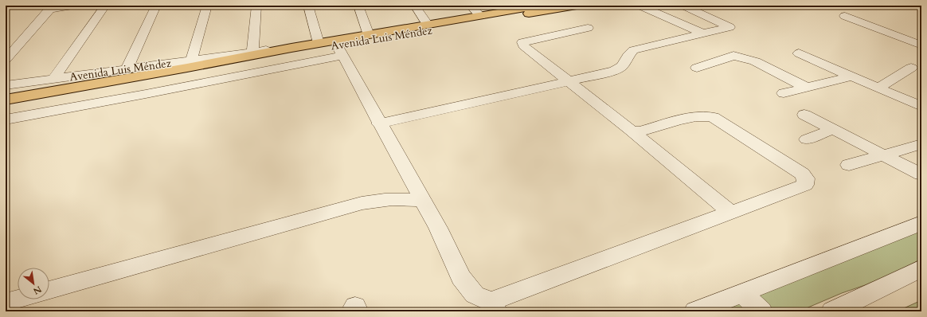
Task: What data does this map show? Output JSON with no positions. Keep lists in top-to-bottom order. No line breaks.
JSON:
{"streets":{"main road":["Avenida Luis Méndez"]},"north":"bottom right"}
